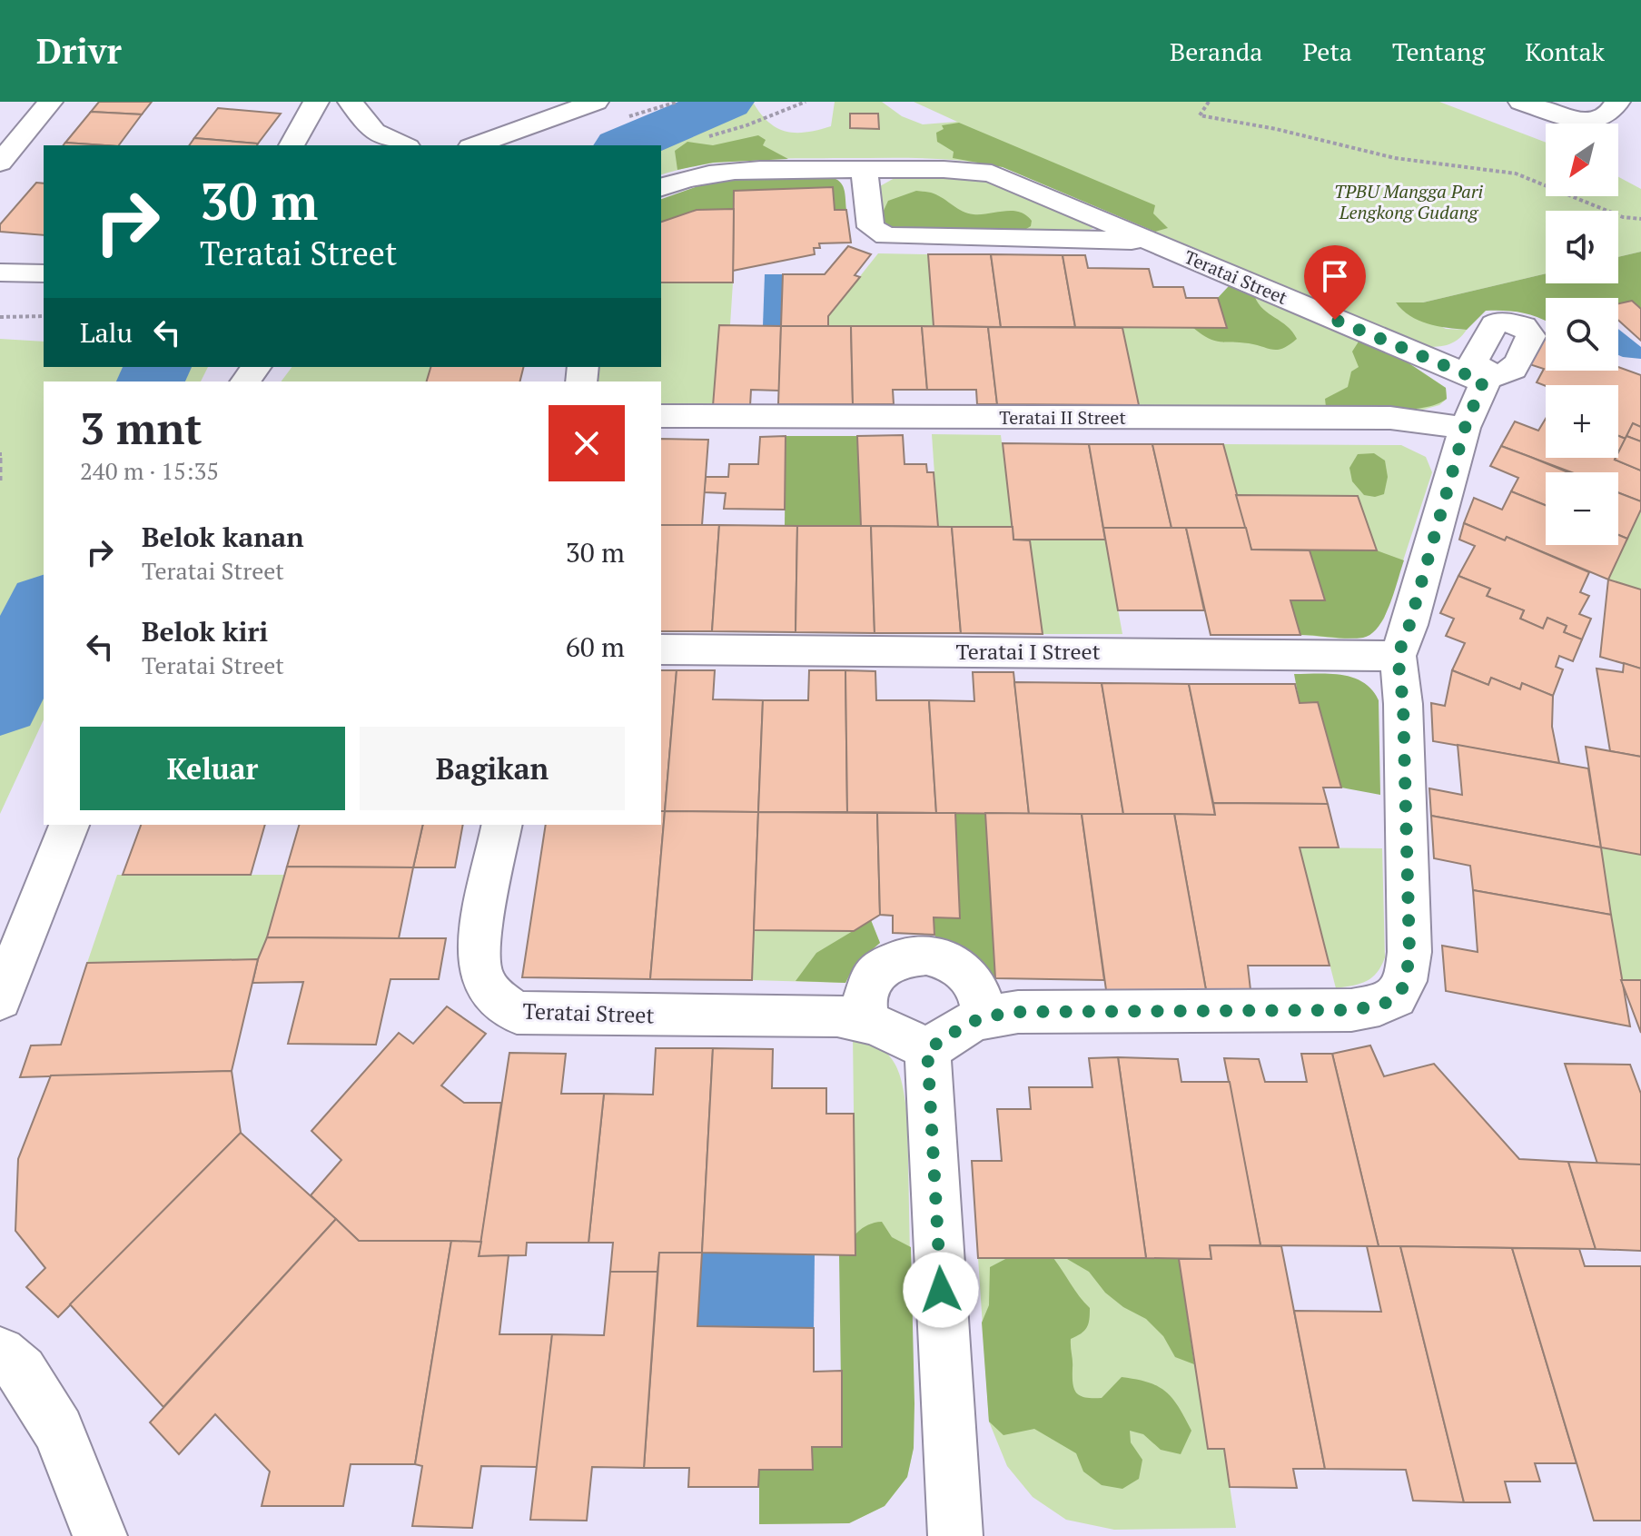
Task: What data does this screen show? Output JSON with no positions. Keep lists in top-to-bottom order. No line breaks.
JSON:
{"streets":{"street":["Teratai Street","Teratai II Street","Teratai I Street"]},"crossings":[["Teratai Street","Teratai II Street"],["Teratai Street","Teratai I Street"]],"parks":["TPBU Mangga Pari Lengkong Gudang"],"north":"bottom left","page":{"header":"Drivr","nav":["Beranda","Peta","Tentang","Kontak"],"map_buttons":["+","−"],"turn":["30 m","Teratai Street"],"then":"Lalu","heading":["3 mnt","240 m · 15:35"],"list":[{"name":"Belok kanan","note":"Teratai Street","value":"30 m"},{"name":"Belok kiri","note":"Teratai Street","value":"60 m"}],"buttons":["Keluar","Bagikan"]}}
